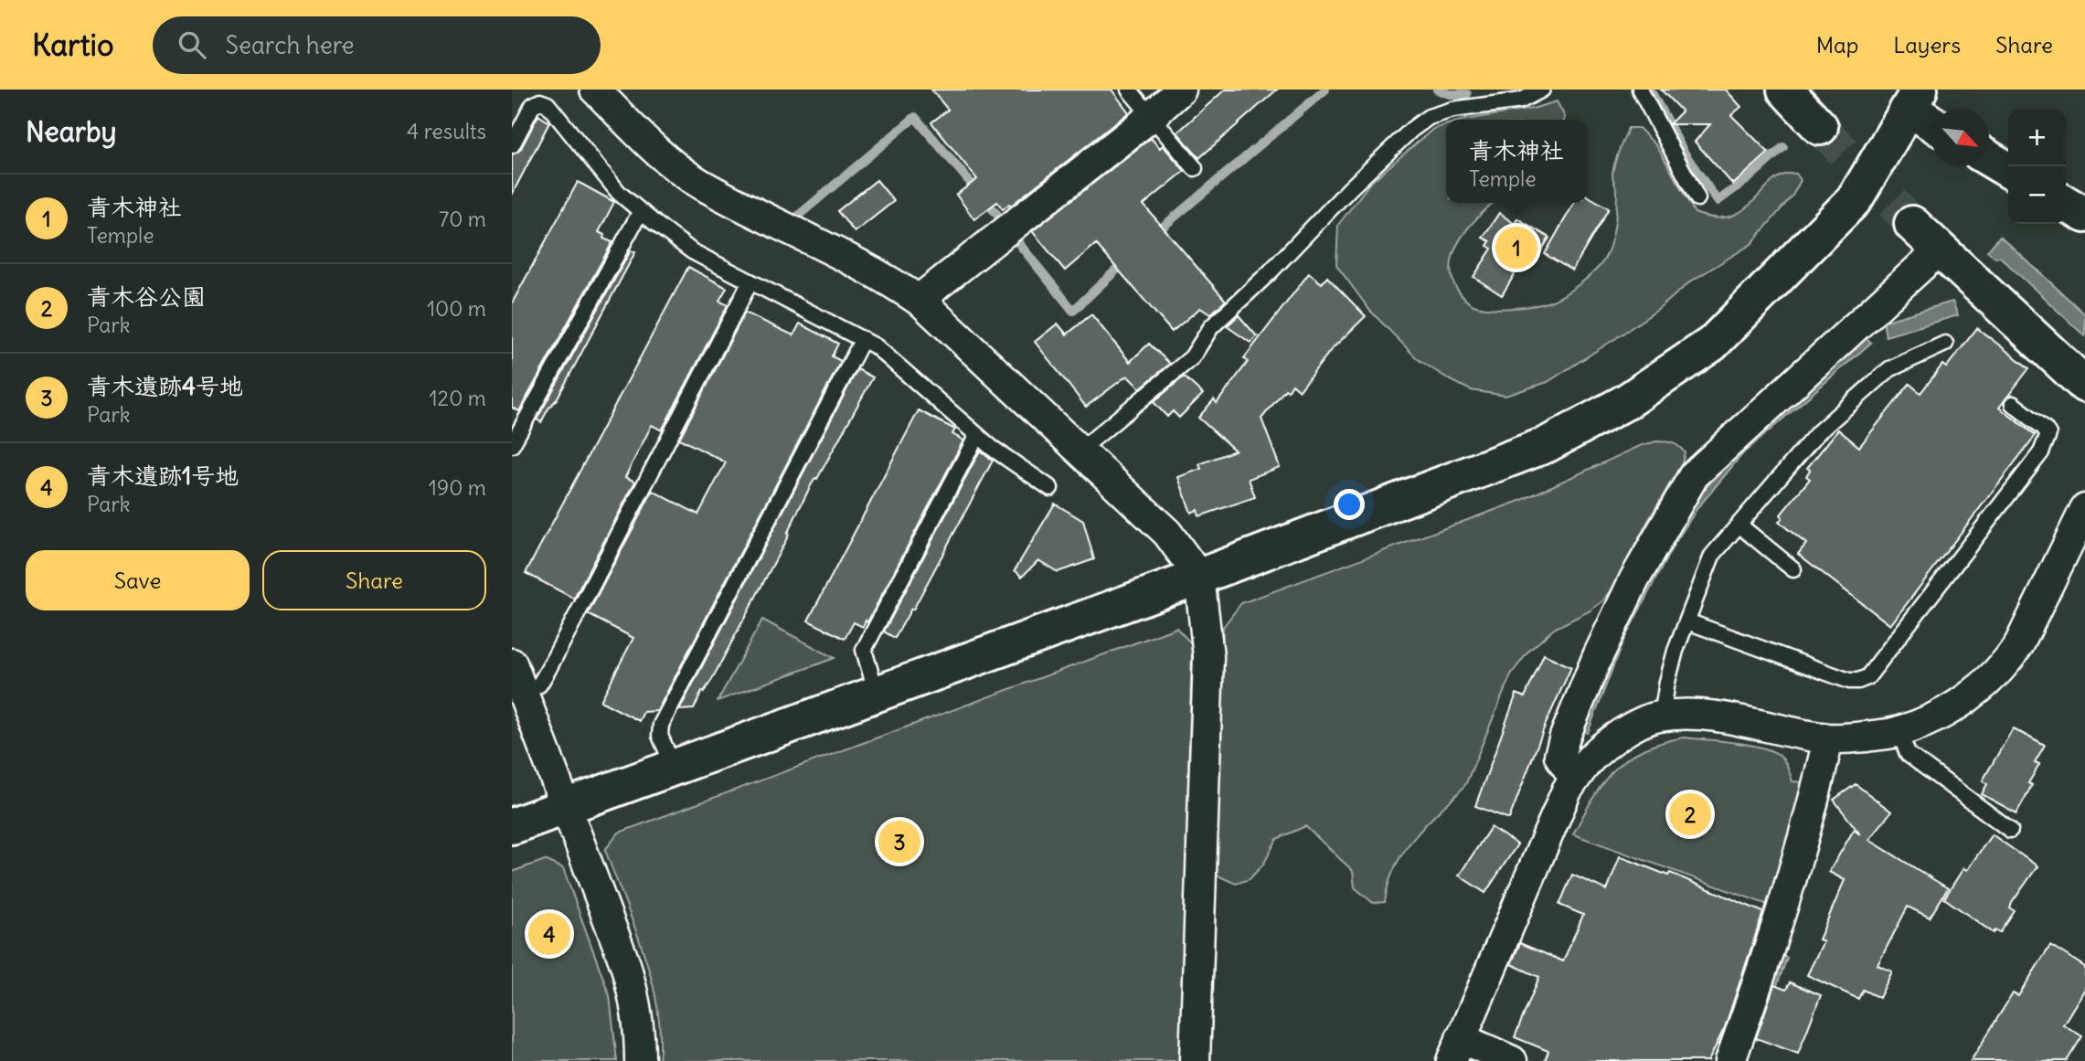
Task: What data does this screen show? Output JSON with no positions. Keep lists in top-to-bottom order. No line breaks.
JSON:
{"north":"bottom right","page":{"header":"Kartio","search":"Search here","nav":["Map","Layers","Share"],"heading":["Nearby","4 results"],"map_buttons":["+","−"],"popup":["青木神社","Temple"],"list":[{"mark":"1","name":"青木神社","note":"Temple","value":"70 m"},{"mark":"2","name":"青木谷公園","note":"Park","value":"100 m"},{"mark":"3","name":"青木遺跡4号地","note":"Park","value":"120 m"},{"mark":"4","name":"青木遺跡1号地","note":"Park","value":"190 m"}],"pins":["1","2","3","4"],"buttons":["Save","Share"]}}
